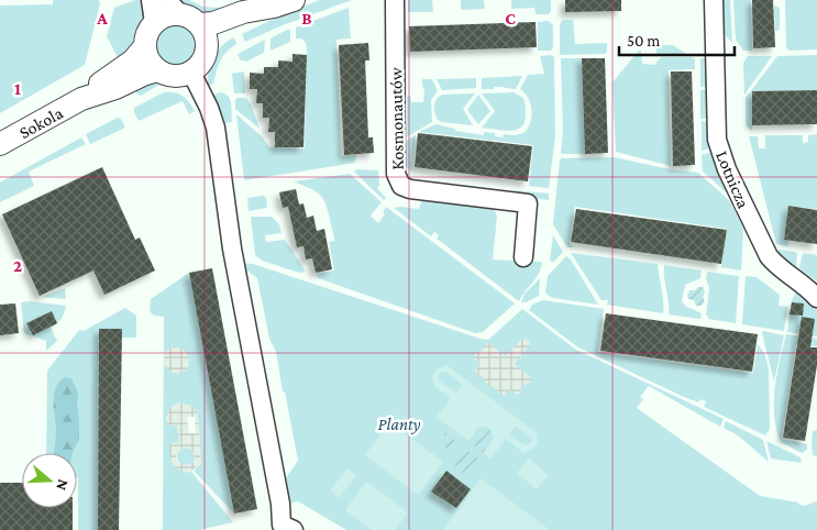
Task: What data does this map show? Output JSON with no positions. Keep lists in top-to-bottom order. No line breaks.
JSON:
{"streets":{"street":["Kosmonautów","Sokola","Lotnicza"]},"parks":["Planty"],"scale_bar":"50 m","north":"right","grid":{"columns":["A","B","C"],"rows":["1","2"]}}
